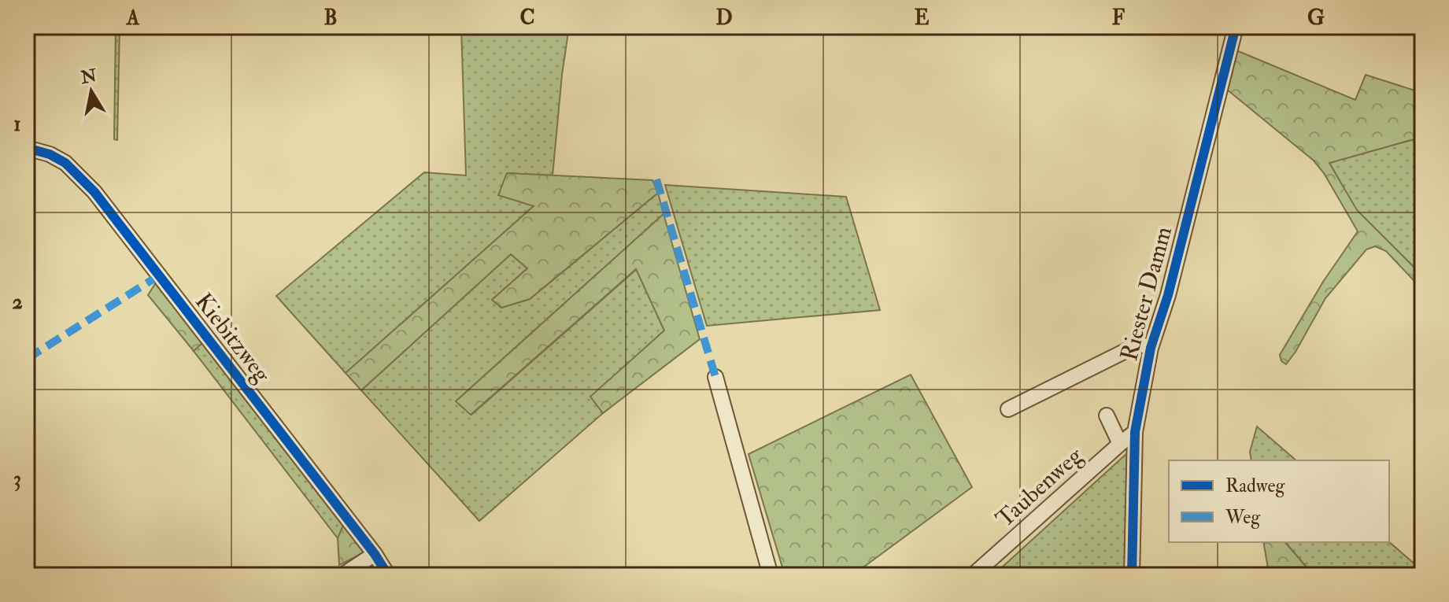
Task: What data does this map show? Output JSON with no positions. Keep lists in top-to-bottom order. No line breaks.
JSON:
{"streets":{"street":["Riester Damm","Kiebitzweg","Taubenweg"]},"crossings":[["Riester Damm","Taubenweg"]],"legend":["Radweg","Weg"],"north":"top","grid":{"columns":["A","B","C","D","E","F","G"],"rows":["1","2","3"]}}
